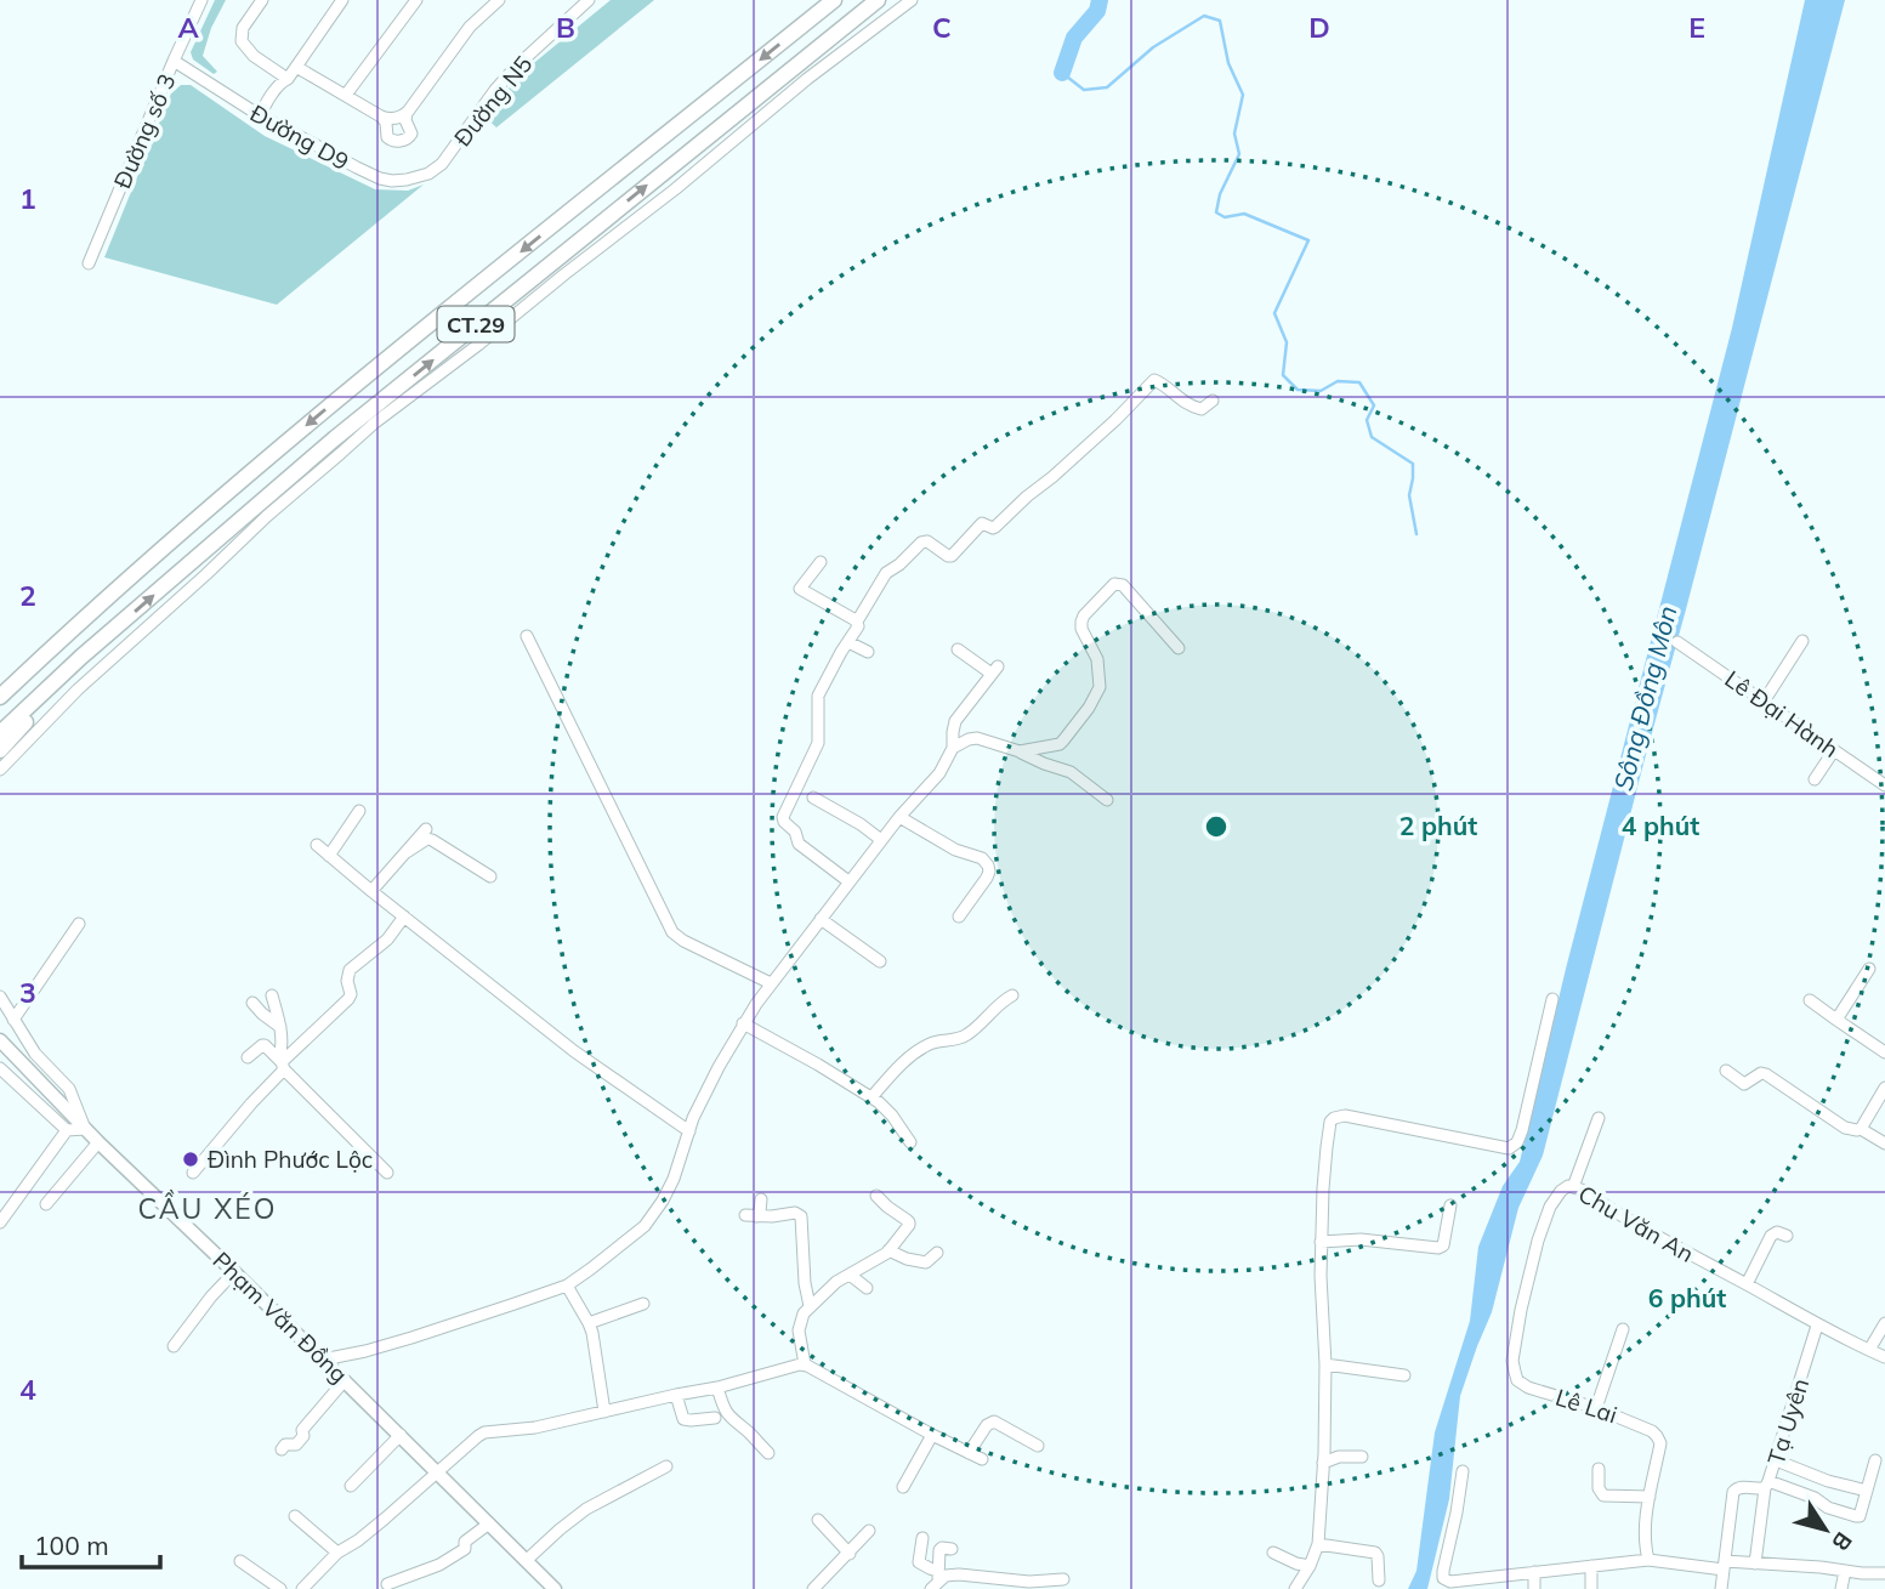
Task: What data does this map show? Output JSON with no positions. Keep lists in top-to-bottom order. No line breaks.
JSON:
{"streets":{"highway":["CT.29"],"main road":["Phạm Văn Đồng"],"street":["Đường N5","Đường số 3","Đường D9","Lê Đại Hành","Chu Văn An","Lê Lai","Tạ Uyên"]},"crossings":[["Đường N5","Đường D9"],["Đường số 3","Đường D9"],["Chu Văn An","Lê Lai"],["Chu Văn An","Tạ Uyên"]],"districts":["CẦU XÉO"],"water":["Sông Đồng Môn"],"places":["Đình Phước Lộc"],"scale_bar":"100 m","north":"bottom right","grid":{"columns":["A","B","C","D","E"],"rows":["1","2","3","4"]},"rings":["2 phút","4 phút","6 phút"]}
